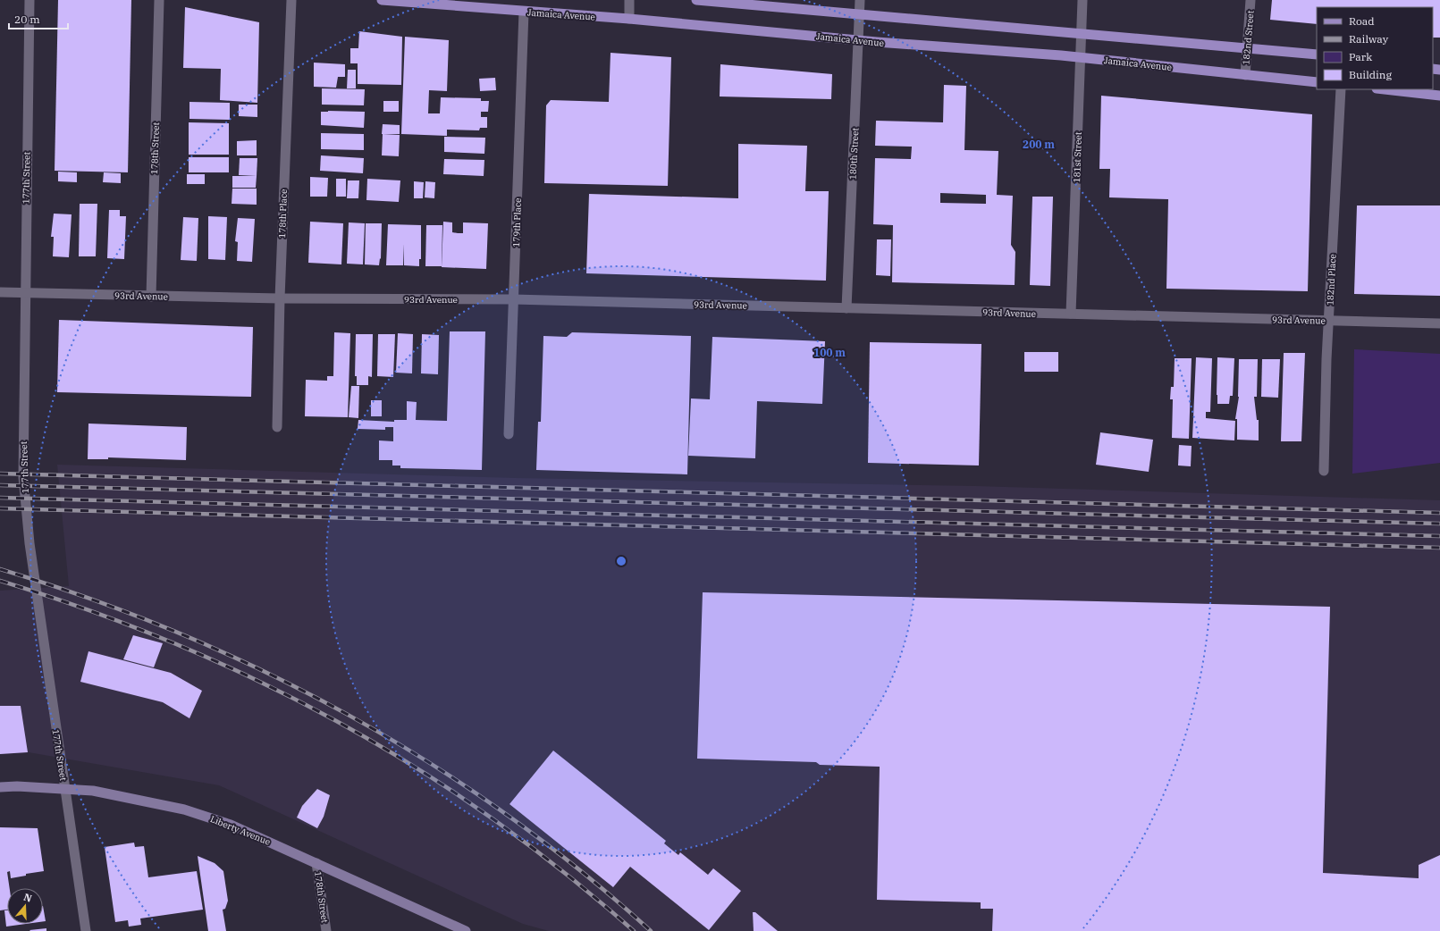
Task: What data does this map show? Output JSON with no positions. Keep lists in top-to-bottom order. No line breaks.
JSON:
{"streets":{"main road":["Jamaica Avenue","Liberty Avenue"],"street":["182nd Street","178th Street","180th Street","181st Street","177th Street","178th Place","179th Place","182nd Place","93rd Avenue"]},"crossings":[["Jamaica Avenue","182nd Street"],["Jamaica Avenue","180th Street"],["Jamaica Avenue","181st Street"],["Jamaica Avenue","179th Place"],["178th Street","93rd Avenue"],["178th Street","Liberty Avenue"],["180th Street","93rd Avenue"],["181st Street","93rd Avenue"],["177th Street","93rd Avenue"],["177th Street","Liberty Avenue"],["178th Place","93rd Avenue"],["179th Place","93rd Avenue"],["182nd Place","93rd Avenue"]],"legend":["Road","Railway","Park","Building"],"scale_bar":"20 m","north":"top","rings":["200 m","100 m"]}
